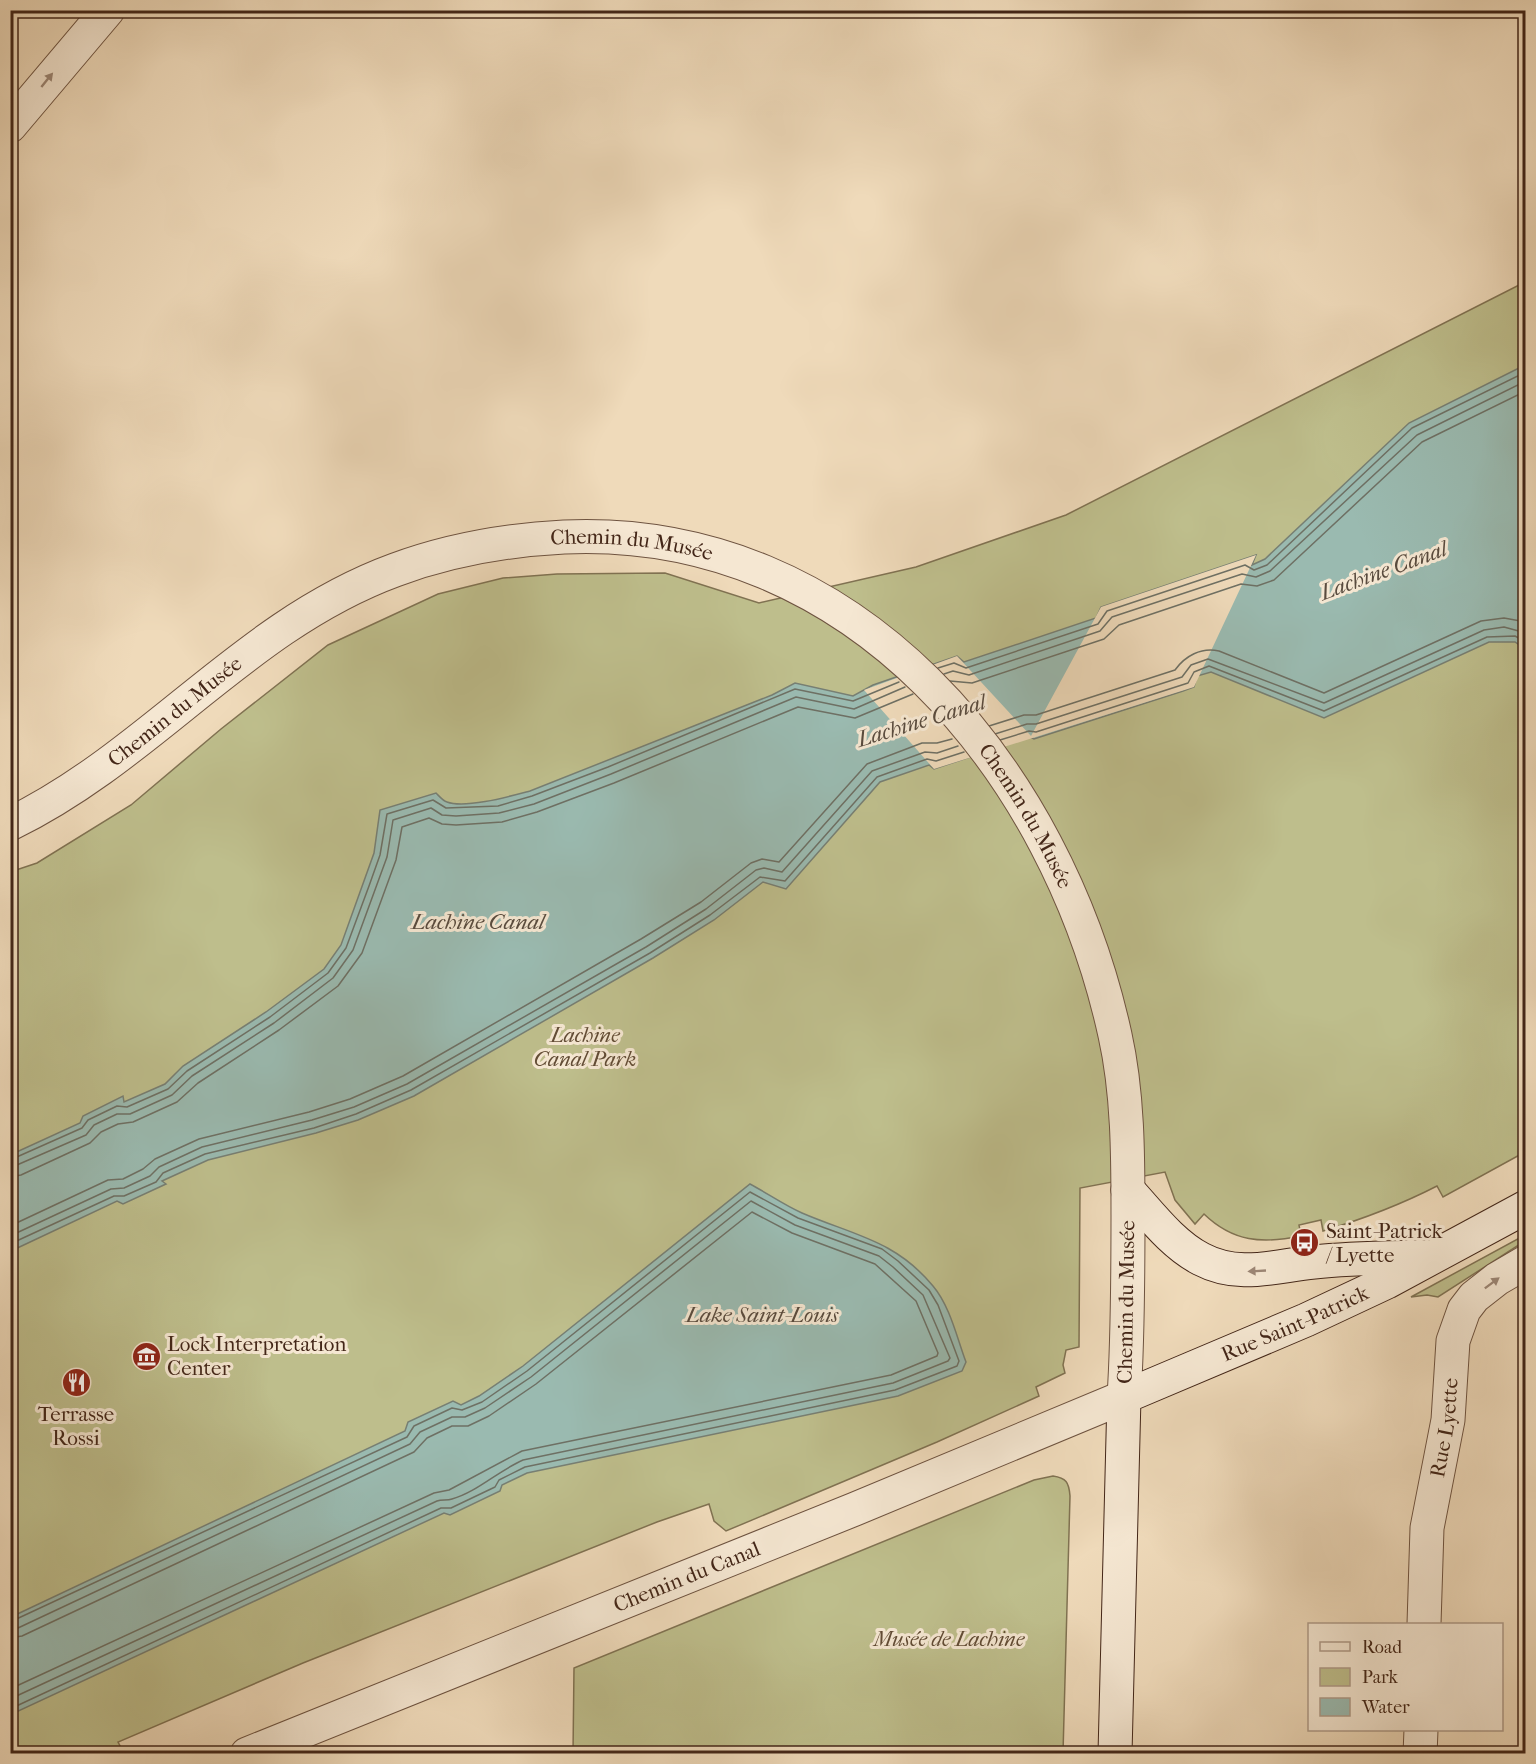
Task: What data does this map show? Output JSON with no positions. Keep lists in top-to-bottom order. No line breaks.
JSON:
{"streets":{"street":["Chemin du Musée","Rue Saint-Patrick","Rue Lyette","Chemin du Canal"]},"crossings":[["Chemin du Musée","Rue Saint-Patrick"],["Chemin du Musée","Chemin du Canal"],["Rue Saint-Patrick","Chemin du Canal"]],"one_way":["Rue Lyette"],"water":["Lachine Canal","Lake Saint-Louis"],"parks":["Lachine Canal Park","Musée de Lachine"],"places":{"bus stop":["Saint-Patrick / Lyette"],"museum":["Lock Interpretation Center"],"restaurant":["Terrasse Rossi"]},"legend":["Road","Park","Water"]}
